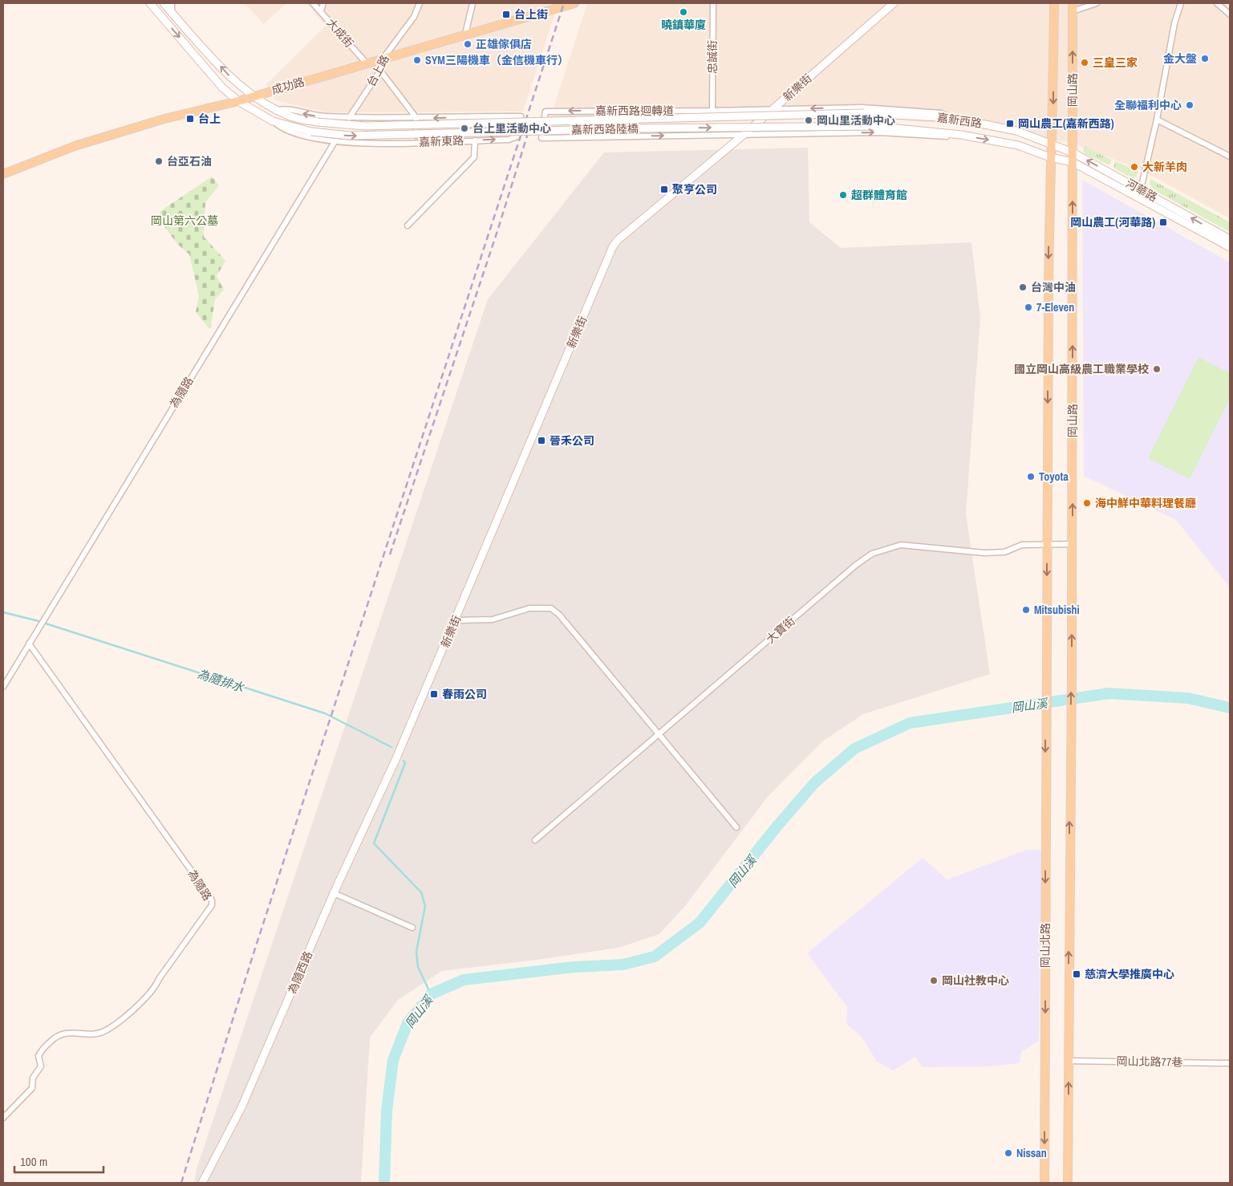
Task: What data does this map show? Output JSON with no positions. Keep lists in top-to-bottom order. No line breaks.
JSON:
{"streets":{"main road":["成功路","岡山路","岡山北路"],"street":["大成街","忠誠街","台上路","新樂街","嘉新西路迴轉道","嘉新西路","嘉新西路陸橋","嘉新東路","河華路","為隨路","大寶街","為隨西路","岡山北路77巷"]},"crossings":[["大成街","成功路"],["忠誠街","嘉新西路迴轉道"],["台上路","成功路"],["台上路","嘉新東路"],["成功路","嘉新東路"],["新樂街","嘉新西路迴轉道"],["新樂街","為隨西路"],["岡山路","嘉新西路"],["岡山路","河華路"],["岡山路","大寶街"],["岡山路","岡山北路77巷"],["嘉新西路迴轉道","嘉新西路"],["嘉新西路","嘉新西路陸橋"],["嘉新西路","河華路"],["嘉新西路陸橋","嘉新東路"],["嘉新東路","為隨路"],["大寶街","岡山北路"]],"one_way":["岡山北路"],"water":["為隨排水","岡山溪"],"parks":["岡山第六公墓"],"places":{"other":["曉鎮華廈","正雄傢俱店","金大盤","SYM三陽機車（金信機車行）","三皇三家","全聯福利中心","岡山里活動中心","台上里活動中心","台亞石油","大新羊肉","超群體育館","台灣中油","7-Eleven","國立岡山高級農工職業學校","Toyota","海中鮮中華料理餐廳","Mitsubishi","岡山社教中心","Nissan"],"transit":["台上街","台上","岡山農工(嘉新西路)","聚亨公司","岡山農工(河華路)","晉禾公司","春雨公司","慈濟大學推廣中心"]},"scale_bar":"100 m"}
